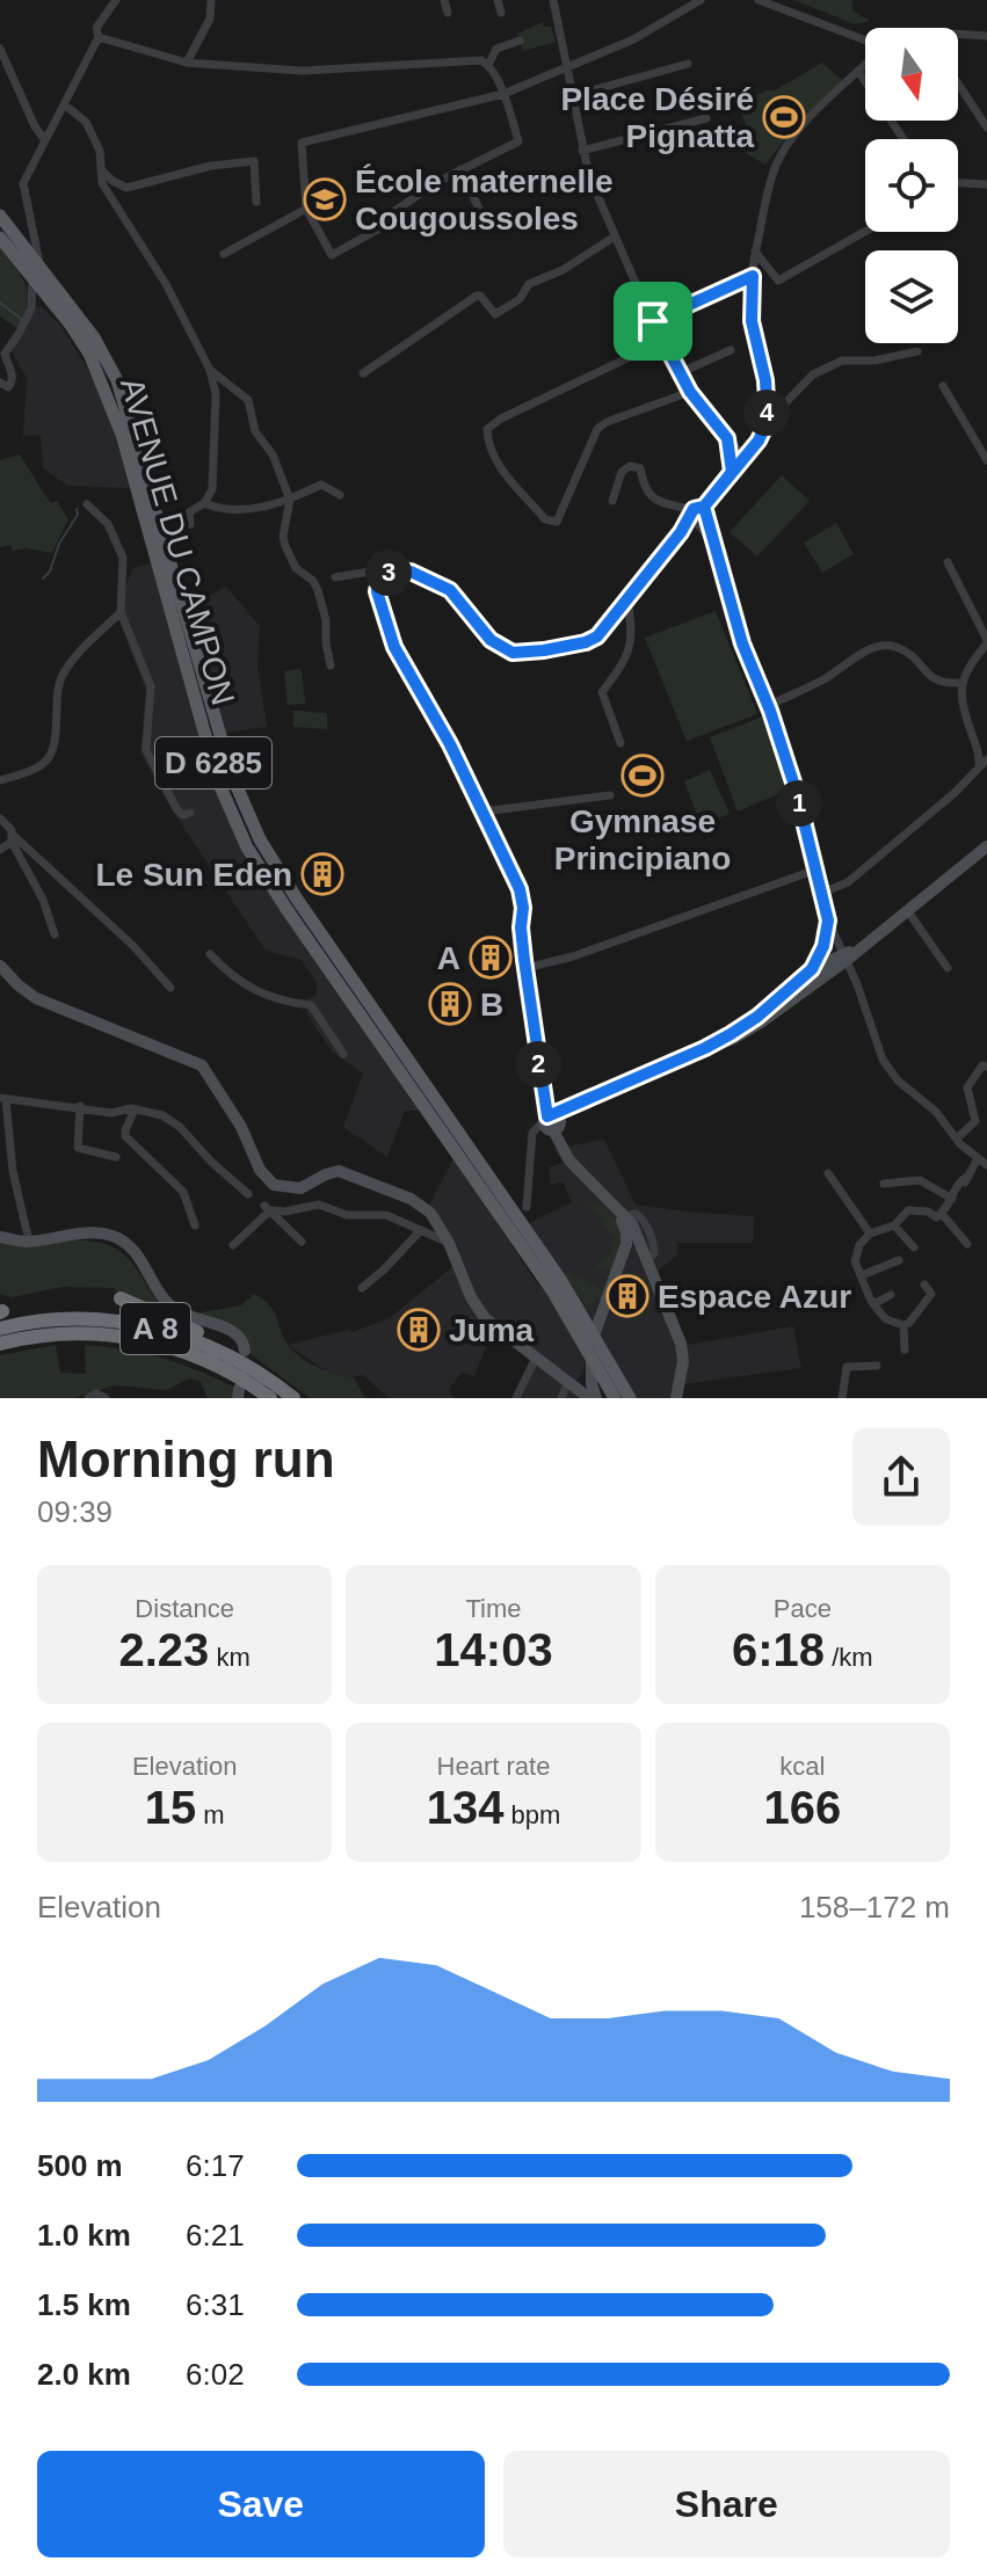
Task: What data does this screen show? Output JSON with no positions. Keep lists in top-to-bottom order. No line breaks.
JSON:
{"streets":{"highway":["A 8"],"main road":["AVENUE DU CAMPON","D 6285"]},"crossings":[["AVENUE DU CAMPON","D 6285"]],"places":{"sports":["Place Désiré Pignatta","Gymnase Principiano"],"school or university":["École maternelle Cougoussoles"],"building":["Le Sun Eden","A","B","Espace Azur","Juma"]},"north":"bottom","page":{"pins":["4","3","1","2"],"heading":["Morning run","09:39"],"stats":[["Distance","2.23 km"],["Time","14:03"],["Pace","6:18 /km"],["Elevation","15 m"],["Heart rate","134 bpm"],["kcal","166"]],"chart":["Elevation","158–172 m"],"list":[{"name":"500 m","note":"6:17"},{"name":"1.0 km","note":"6:21"},{"name":"1.5 km","note":"6:31"},{"name":"2.0 km","note":"6:02"}],"buttons":["Save","Share"]}}
